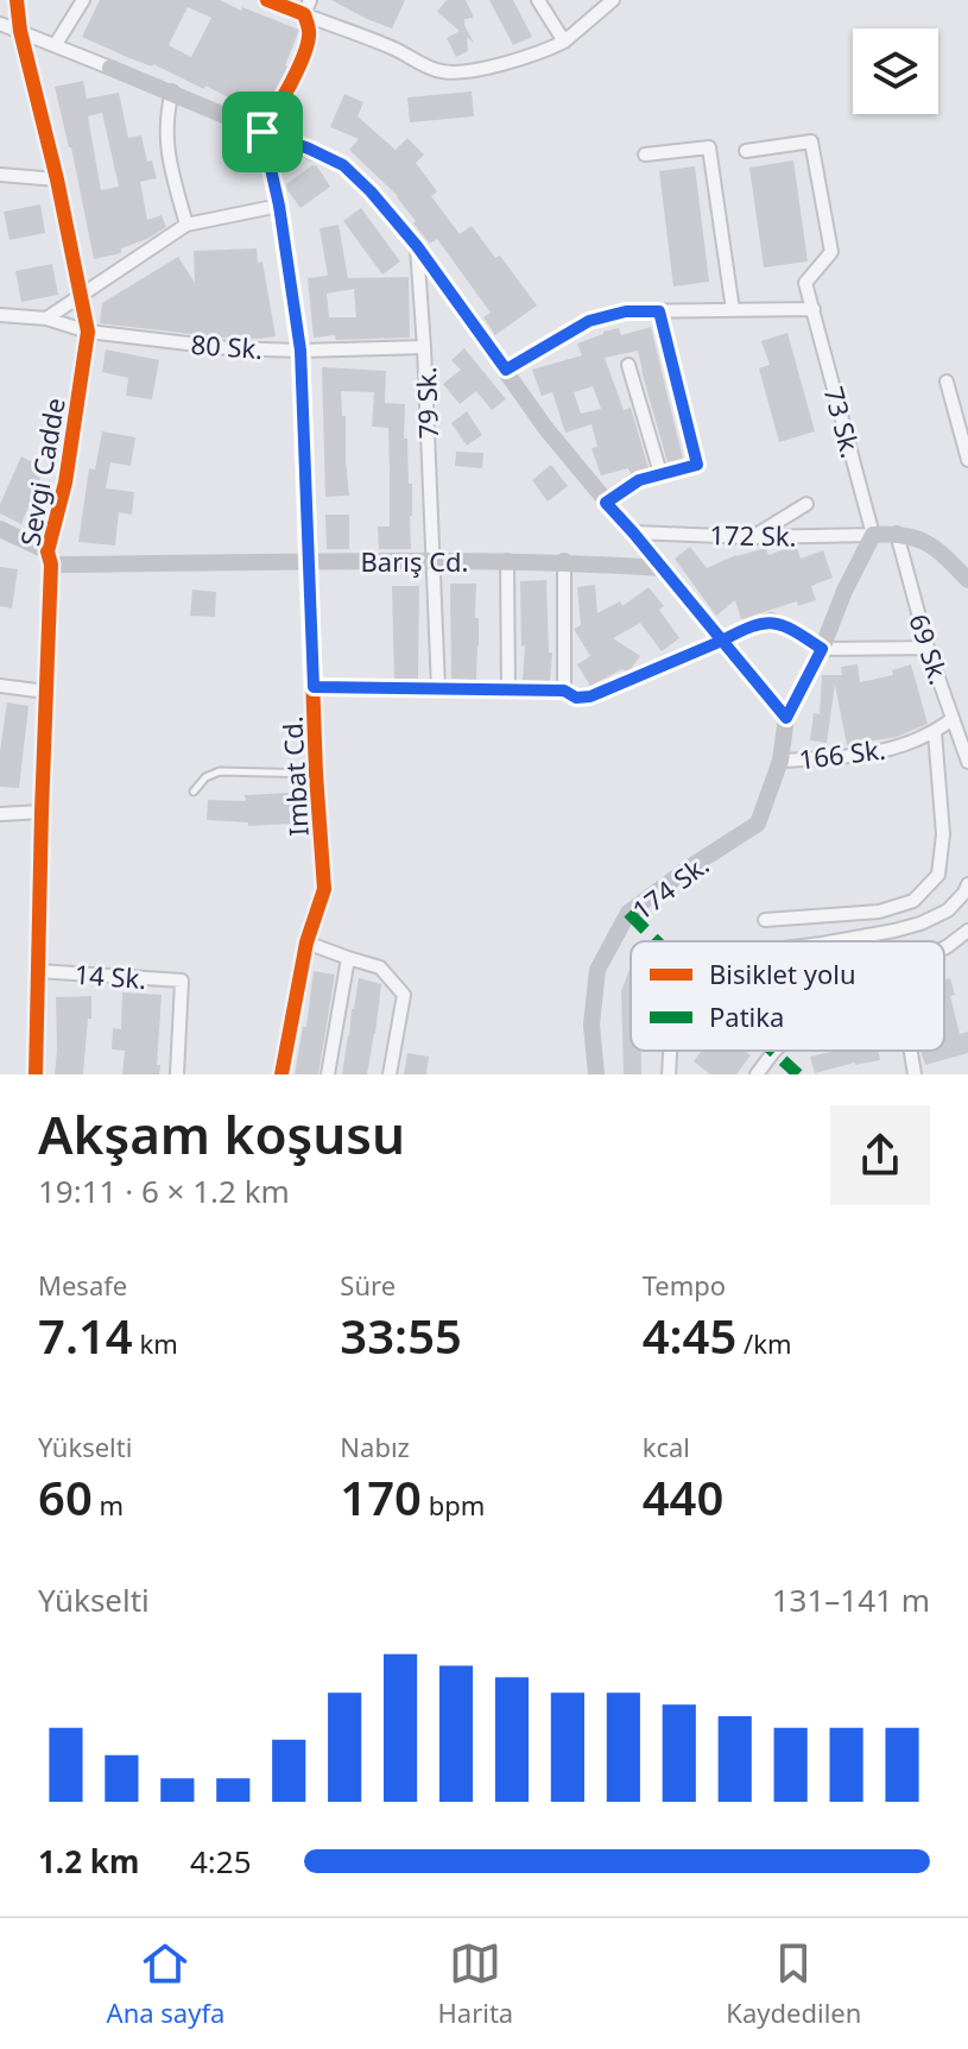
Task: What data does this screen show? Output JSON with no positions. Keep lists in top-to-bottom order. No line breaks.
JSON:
{"streets":{"street":["80 Sk.","79 Sk.","73 Sk.","Sevgi Cadde","172 Sk.","Barış Cd.","69 Sk.","166 Sk.","Imbat Cd.","174 Sk.","14 Sk."]},"crossings":[["80 Sk.","79 Sk."],["80 Sk.","Sevgi Cadde"],["80 Sk.","Imbat Cd."],["79 Sk.","Barış Cd."],["73 Sk.","172 Sk."],["73 Sk.","174 Sk."],["Sevgi Cadde","Barış Cd."],["Sevgi Cadde","14 Sk."],["172 Sk.","174 Sk."],["Barış Cd.","Imbat Cd."],["69 Sk.","166 Sk."],["166 Sk.","174 Sk."]],"legend":["Bisiklet yolu","Patika"],"page":{"heading":["Akşam koşusu","19:11 · 6 × 1.2 km"],"stats":[["Mesafe","7.14 km"],["Süre","33:55"],["Tempo","4:45 /km"],["Yükselti","60 m"],["Nabız","170 bpm"],["kcal","440"]],"chart":["Yükselti","131–141 m"],"list":[{"name":"1.2 km","note":"4:25"}],"tabs":["Ana sayfa","Harita","Kaydedilen"]}}
